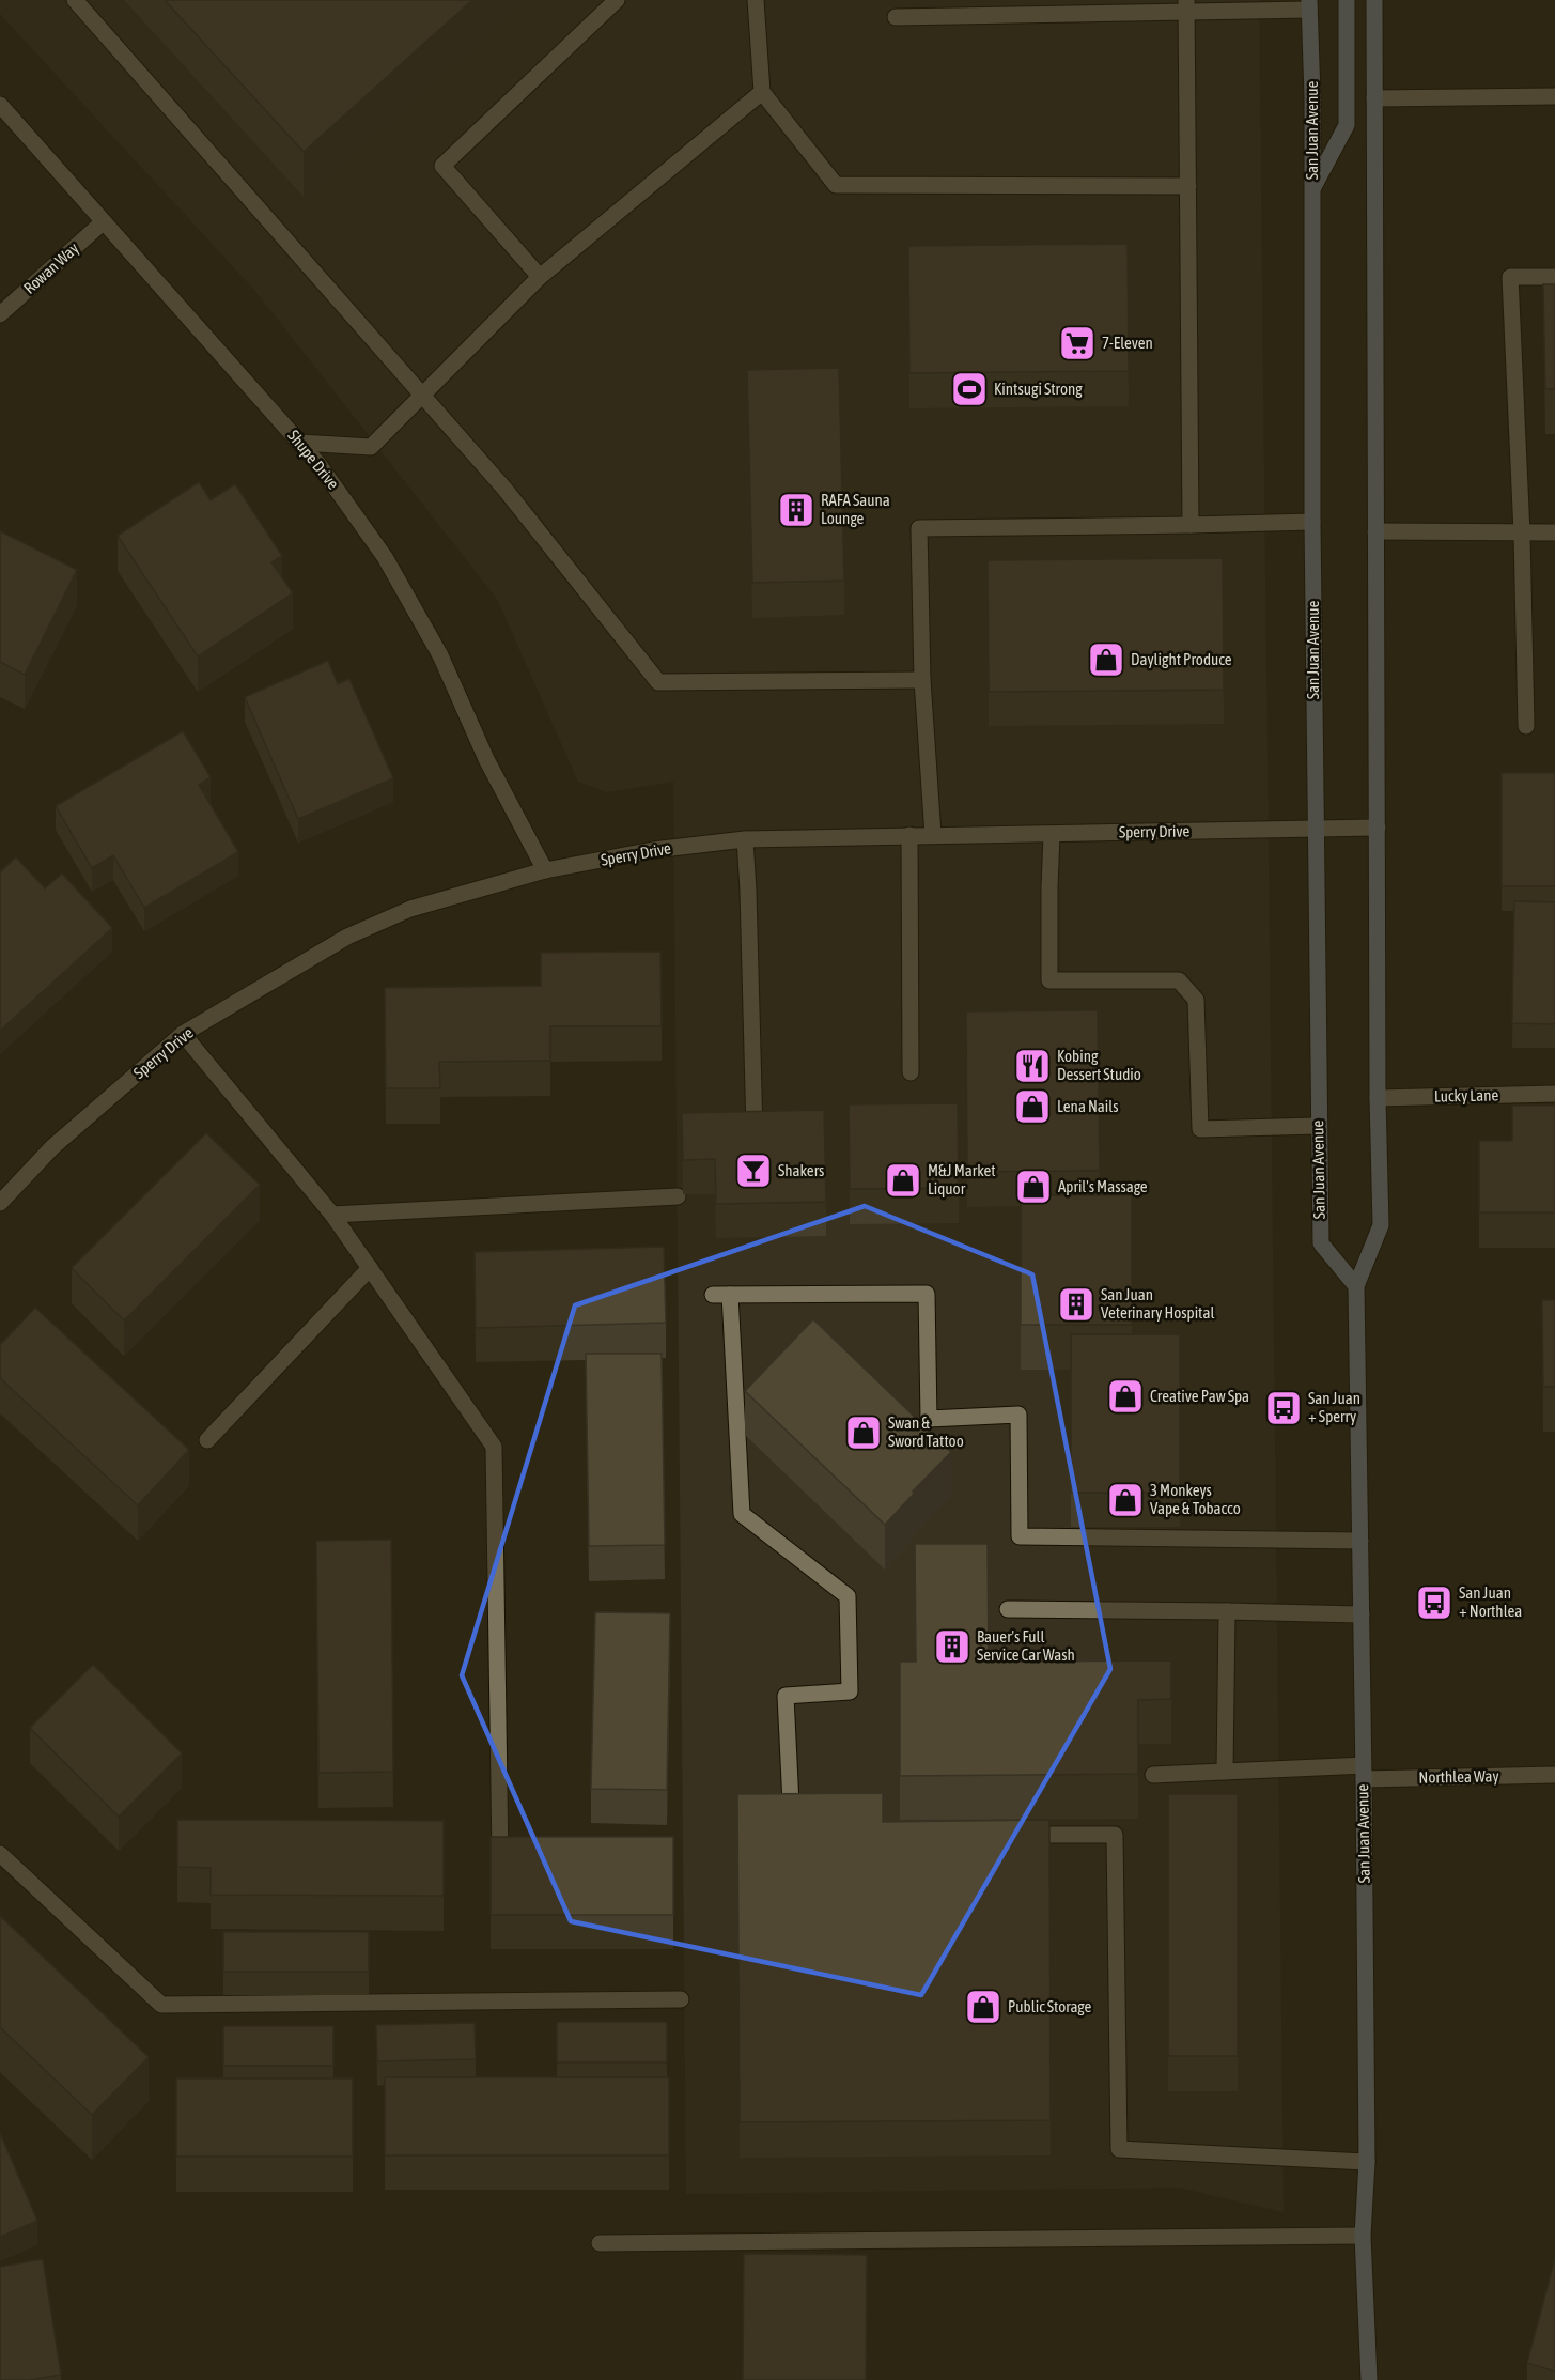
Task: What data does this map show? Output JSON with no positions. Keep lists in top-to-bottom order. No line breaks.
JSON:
{"streets":{"main road":["San Juan Avenue"],"street":["Rowan Way","Shupe Drive","Sperry Drive","Lucky Lane","Northlea Way"]},"crossings":[["San Juan Avenue","Sperry Drive"],["San Juan Avenue","Lucky Lane"],["San Juan Avenue","Northlea Way"],["Rowan Way","Shupe Drive"],["Shupe Drive","Sperry Drive"]],"places":{"supermarket":["7-Eleven"],"sports":["Kintsugi Strong"],"building":["RAFA Sauna Lounge","San Juan Veterinary Hospital","Bauer's Full Service Car Wash"],"shop":["Daylight Produce","Lena Nails","M&J Market Liquor","April's Massage","Creative Paw Spa","Swan & Sword Tattoo","3 Monkeys Vape & Tobacco","Public Storage"],"restaurant":["Kobing Dessert Studio"],"bar":["Shakers"],"bus stop":["San Juan + Sperry","San Juan + Northlea"]}}
